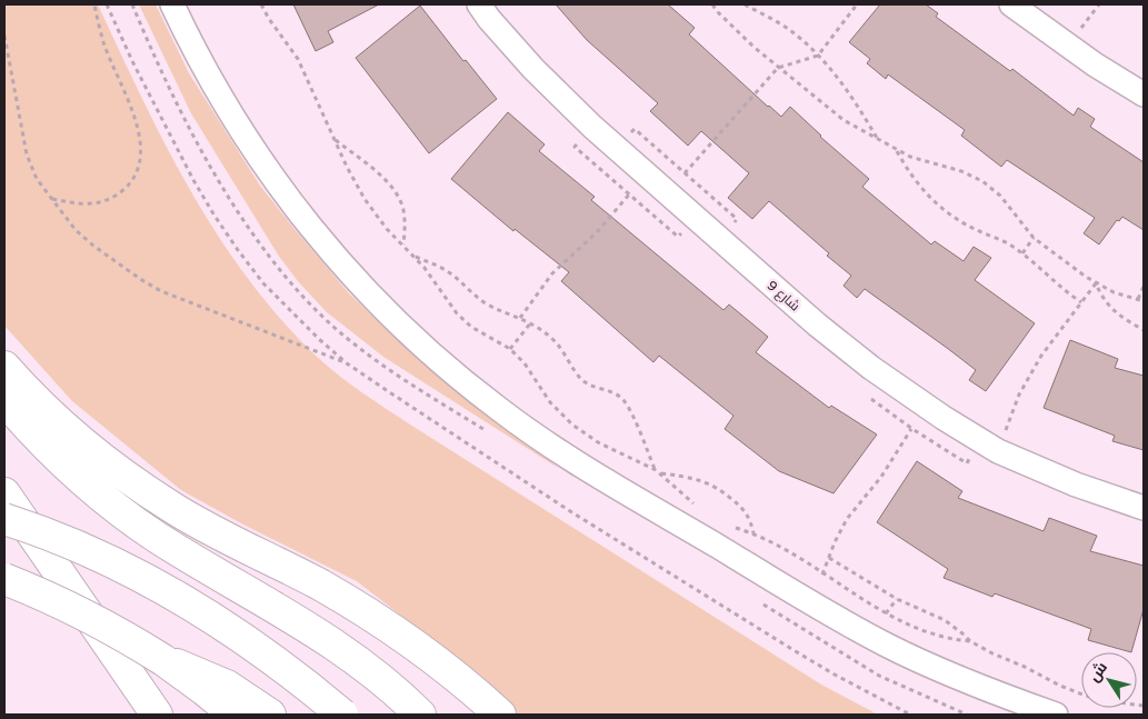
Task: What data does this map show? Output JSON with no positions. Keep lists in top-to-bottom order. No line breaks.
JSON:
{"streets":{"street":["شارع 9"]},"north":"top left"}
